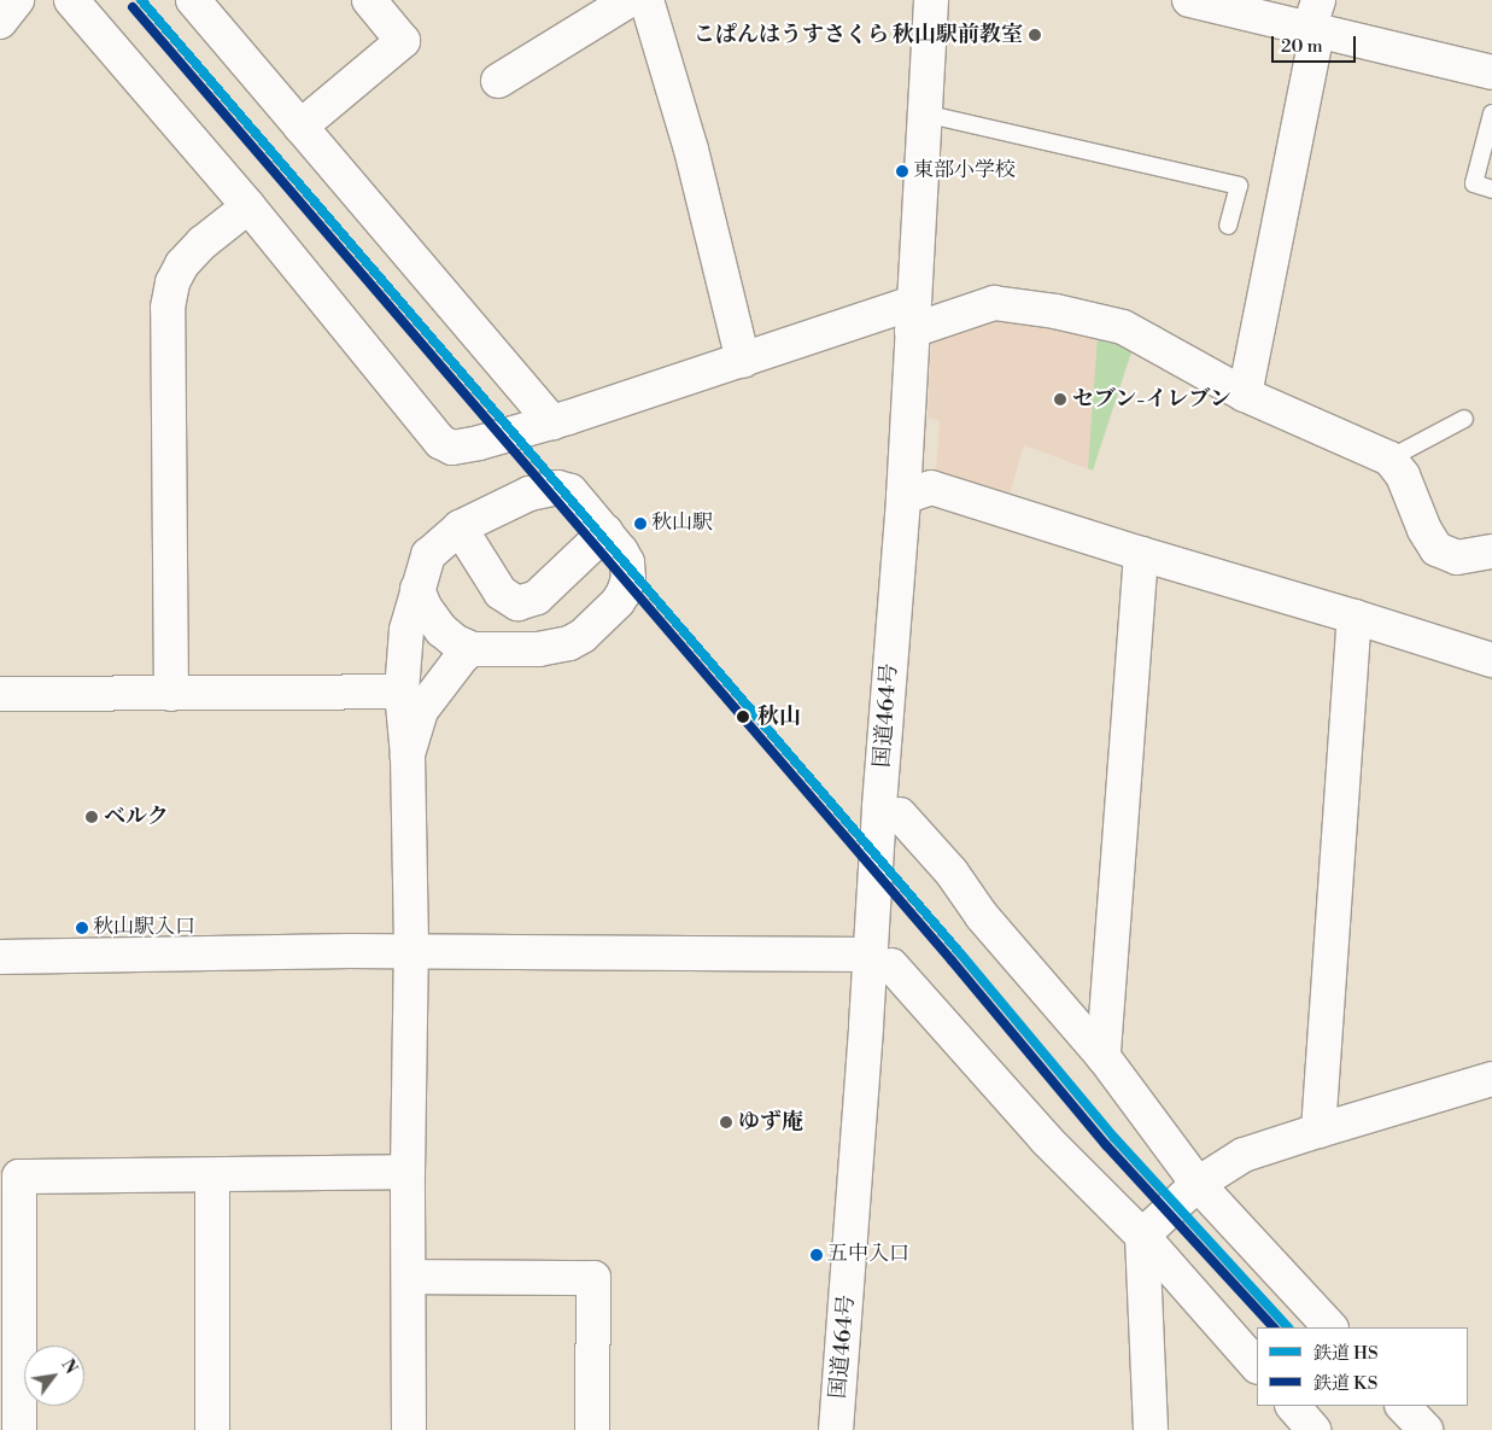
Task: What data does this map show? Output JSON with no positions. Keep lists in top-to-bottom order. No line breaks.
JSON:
{"streets":{"main road":["国道464号"]},"places":["こぱんはうすさくら 秋山駅前教室","東部小学校","セブン-イレブン","秋山駅","秋山","ベルク","秋山駅入口","ゆず庵","五中入口"],"lines":["rail line HS","rail line KS"],"legend":["鉄道 HS","鉄道 KS"],"scale_bar":"20 m","north":"top right"}
